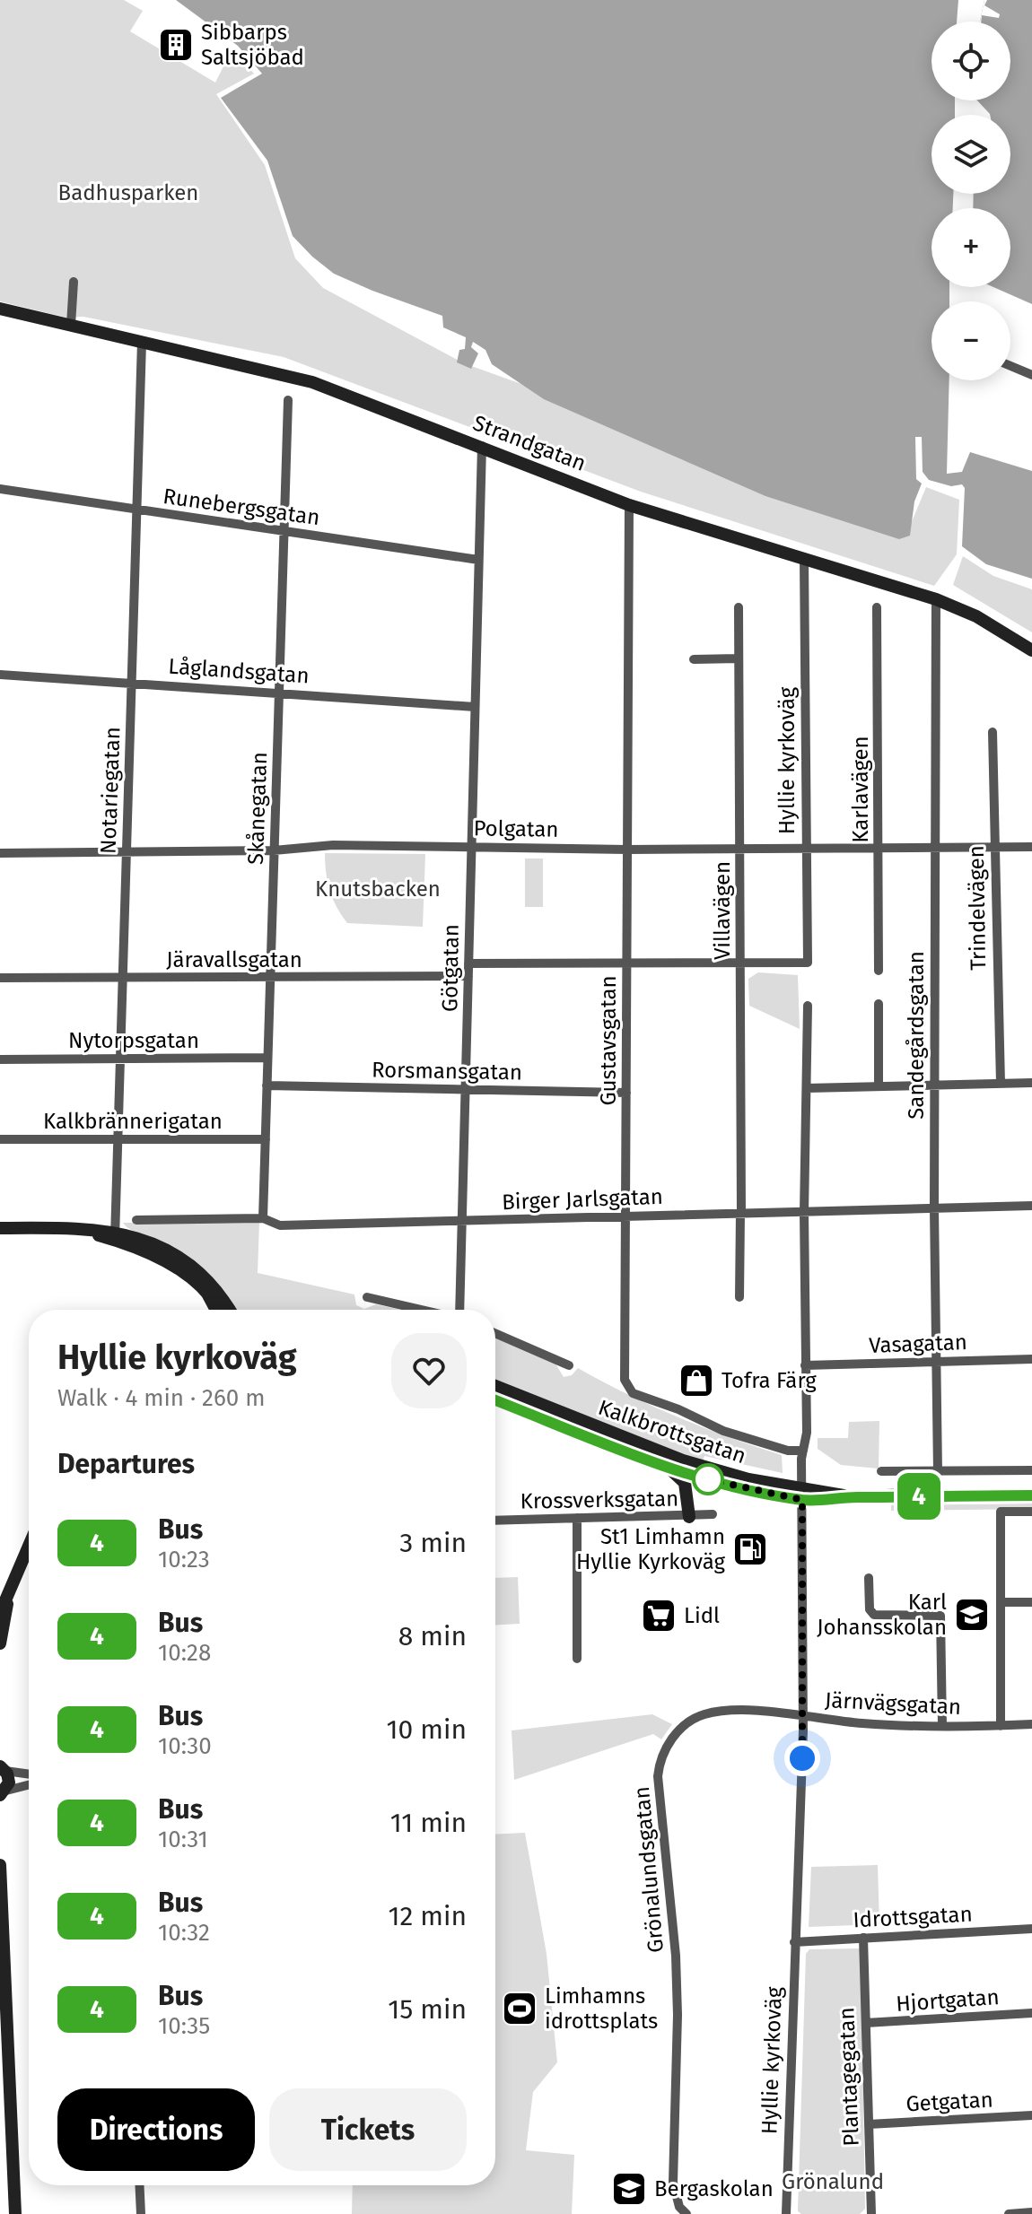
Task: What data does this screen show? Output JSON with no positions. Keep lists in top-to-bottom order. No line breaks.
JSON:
{"streets":{"main road":["Strandgatan","Kalkbrottsgatan"],"street":["Runebergsgatan","Låglandsgatan","Hyllie kyrkoväg","Karlavägen","Notariegatan","Skånegatan","Polgatan","Trindelvägen","Villavägen","Järavallsgatan","Götgatan","Sandegårdsgatan","Nytorpsgatan","Gustavsgatan","Rorsmansgatan","Kalkbrännerigatan","Birger Jarlsgatan","Vasagatan","Krossverksgatan","Järnvägsgatan","Grönalundsgatan","Idrottsgatan","Hjortgatan","Plantagegatan","Getgatan"]},"crossings":[["Strandgatan","Hyllie kyrkoväg"],["Strandgatan","Notariegatan"],["Strandgatan","Götgatan"],["Strandgatan","Sandegårdsgatan"],["Strandgatan","Gustavsgatan"],["Runebergsgatan","Notariegatan"],["Runebergsgatan","Skånegatan"],["Runebergsgatan","Götgatan"],["Låglandsgatan","Notariegatan"],["Låglandsgatan","Skånegatan"],["Låglandsgatan","Götgatan"],["Hyllie kyrkoväg","Polgatan"],["Hyllie kyrkoväg","Villavägen"],["Hyllie kyrkoväg","Gustavsgatan"],["Hyllie kyrkoväg","Birger Jarlsgatan"],["Hyllie kyrkoväg","Vasagatan"],["Hyllie kyrkoväg","Kalkbrottsgatan"],["Hyllie kyrkoväg","Järnvägsgatan"],["Hyllie kyrkoväg","Idrottsgatan"],["Karlavägen","Polgatan"],["Notariegatan","Polgatan"],["Notariegatan","Järavallsgatan"],["Notariegatan","Nytorpsgatan"],["Notariegatan","Kalkbrännerigatan"],["Skånegatan","Polgatan"],["Skånegatan","Järavallsgatan"],["Skånegatan","Nytorpsgatan"],["Skånegatan","Rorsmansgatan"],["Skånegatan","Kalkbrännerigatan"],["Skånegatan","Birger Jarlsgatan"],["Polgatan","Trindelvägen"],["Polgatan","Villavägen"],["Polgatan","Götgatan"],["Polgatan","Sandegårdsgatan"],["Polgatan","Gustavsgatan"],["Villavägen","Birger Jarlsgatan"],["Järavallsgatan","Götgatan"],["Götgatan","Rorsmansgatan"],["Götgatan","Birger Jarlsgatan"],["Sandegårdsgatan","Birger Jarlsgatan"],["Sandegårdsgatan","Vasagatan"],["Gustavsgatan","Rorsmansgatan"],["Gustavsgatan","Birger Jarlsgatan"],["Järnvägsgatan","Grönalundsgatan"],["Idrottsgatan","Plantagegatan"],["Hjortgatan","Plantagegatan"],["Plantagegatan","Getgatan"]],"parks":["Badhusparken","Knutsbacken","Grönalund"],"places":{"building":["Sibbarps Saltsjöbad"],"shop":["Tofra Färg"],"fuel station":["St1 Limhamn Hyllie Kyrkoväg"],"school or university":["Karl Johansskolan","Bergaskolan"],"supermarket":["Lidl"],"sports":["Limhamns idrottsplats"]},"lines":["bus line 4"],"page":{"on_map":"4","map_buttons":["+","−"],"heading":[["Hyllie kyrkoväg","Walk · 4 min · 260 m"],"Departures"],"list":[{"mark":"4","name":"Bus","note":"10:23","value":"3 min"},{"mark":"4","name":"Bus","note":"10:28","value":"8 min"},{"mark":"4","name":"Bus","note":"10:30","value":"10 min"},{"mark":"4","name":"Bus","note":"10:31","value":"11 min"},{"mark":"4","name":"Bus","note":"10:32","value":"12 min"},{"mark":"4","name":"Bus","note":"10:35","value":"15 min"}],"buttons":["Directions","Tickets"]}}
